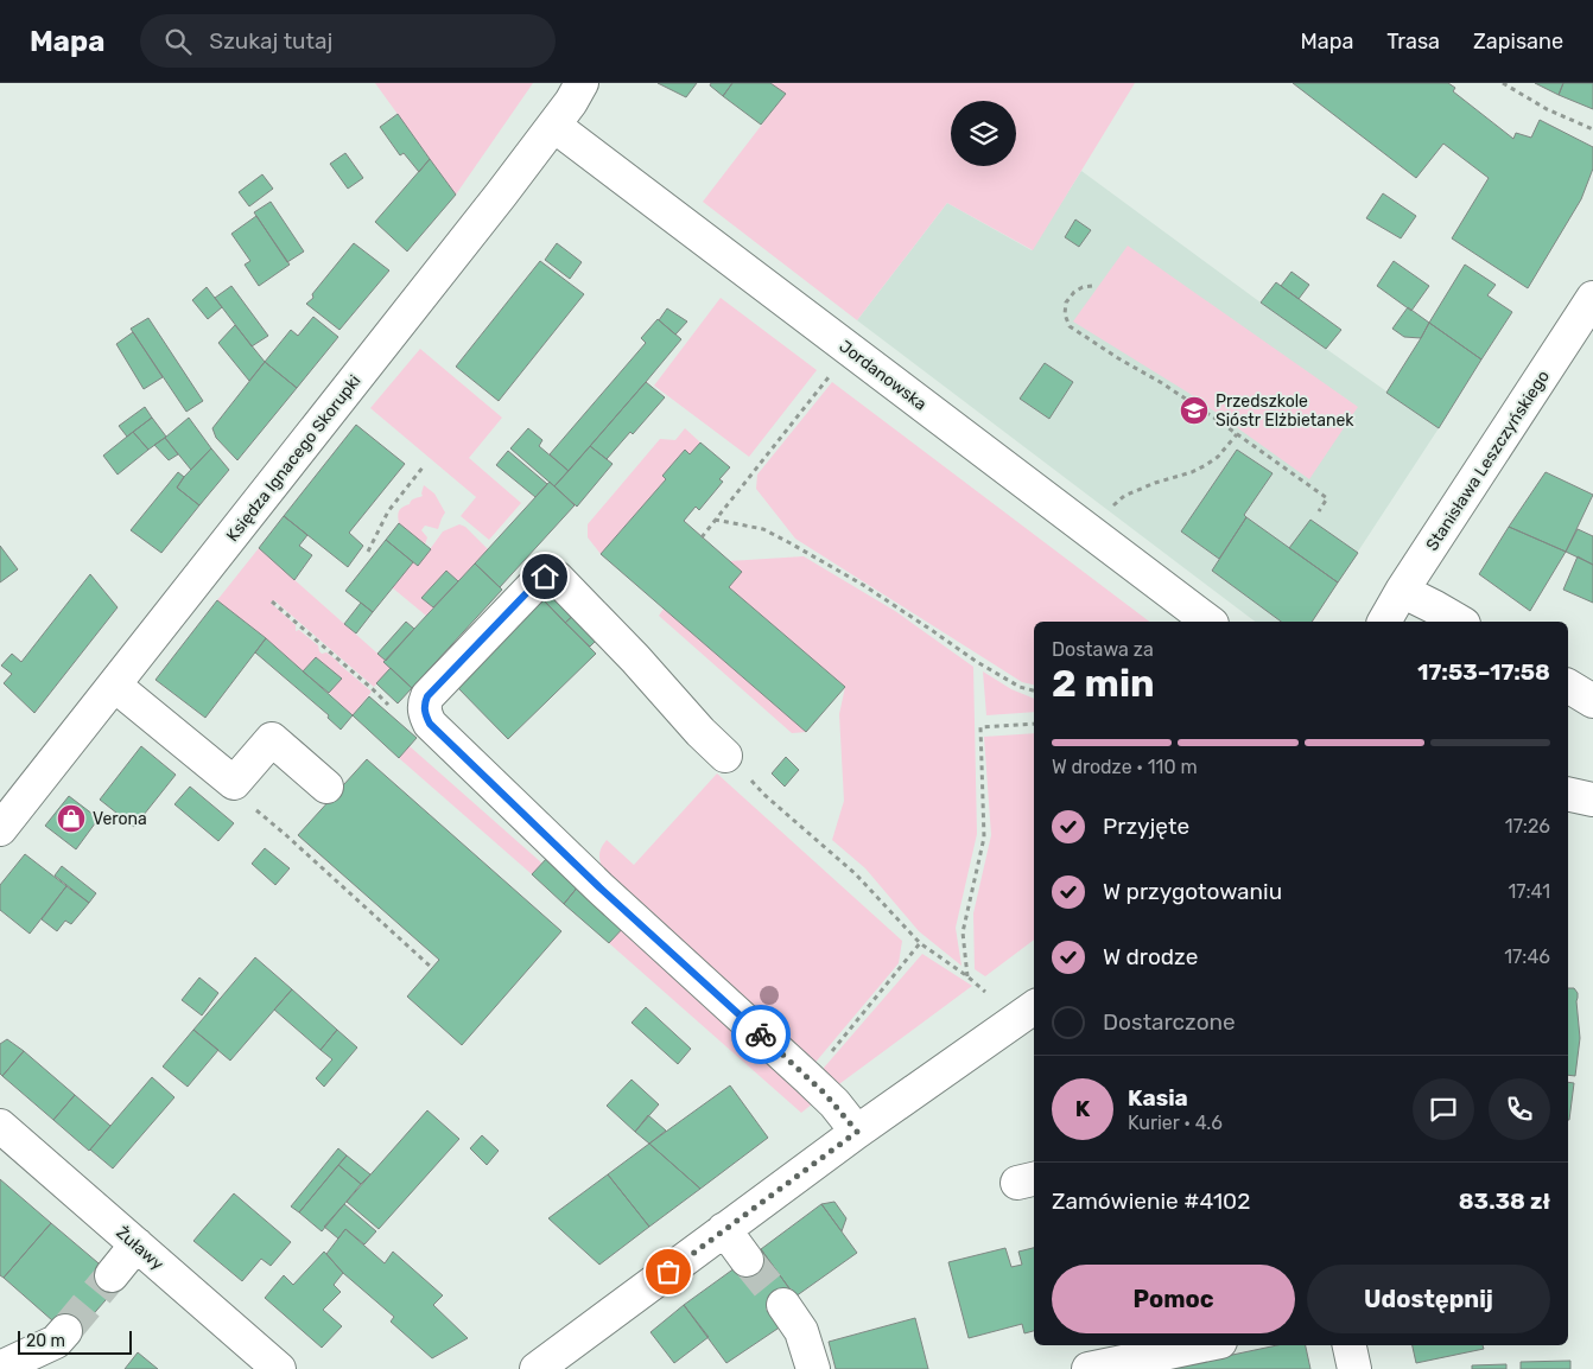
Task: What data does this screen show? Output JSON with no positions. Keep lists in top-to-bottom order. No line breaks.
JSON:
{"streets":{"street":["Jordanowska","Księdza Ignacego Skorupki","Stanisława Leszczyńskiego","Żuławy"]},"crossings":[["Jordanowska","Księdza Ignacego Skorupki"]],"places":{"school or university":["Przedszkole Sióstr Elżbietanek"],"shop":["Verona"]},"scale_bar":"20 m","page":{"header":"Mapa","search":"Szukaj tutaj","nav":["Mapa","Trasa","Zapisane"],"heading":["2 min","Dostawa za","17:53–17:58"],"panel":["Kasia","Kurier · 4.6","Zamówienie #4102","83.38 zł"],"bar":"W drodze · 110 m","list":[["Przyjęte","17:26"],["W przygotowaniu","17:41"],["W drodze","17:46"],"Dostarczone"],"round":"K","buttons":["Pomoc","Udostępnij"],"scale":"20 m"}}
